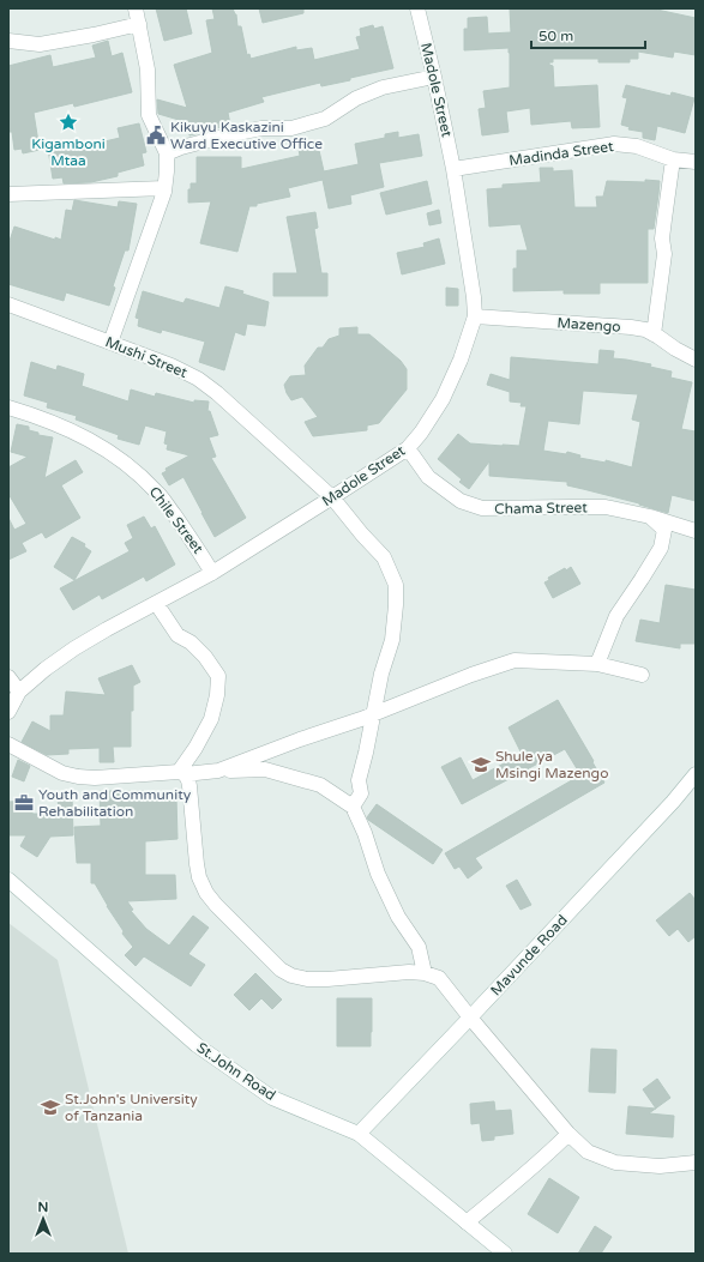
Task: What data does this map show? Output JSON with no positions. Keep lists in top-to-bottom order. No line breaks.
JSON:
{"streets":{"street":["Madole Street","Madinda Street","Mazengo","Mushi Street","Chama Street","Chile Street","Mavunde Road","St.John Road"]},"crossings":[["Madole Street","Madinda Street"],["Madole Street","Mazengo"],["Madole Street","Mushi Street"],["Madole Street","Chama Street"],["Madole Street","Chile Street"],["Mavunde Road","St.John Road"]],"places":{"place":["Kigamboni Mtaa"],"public building":["Kikuyu Kaskazini Ward Executive Office"],"school or university":["Shule ya Msingi Mazengo","St.John's University of Tanzania"],"office":["Youth and Community Rehabilitation"]},"scale_bar":"50 m","north":"top"}
